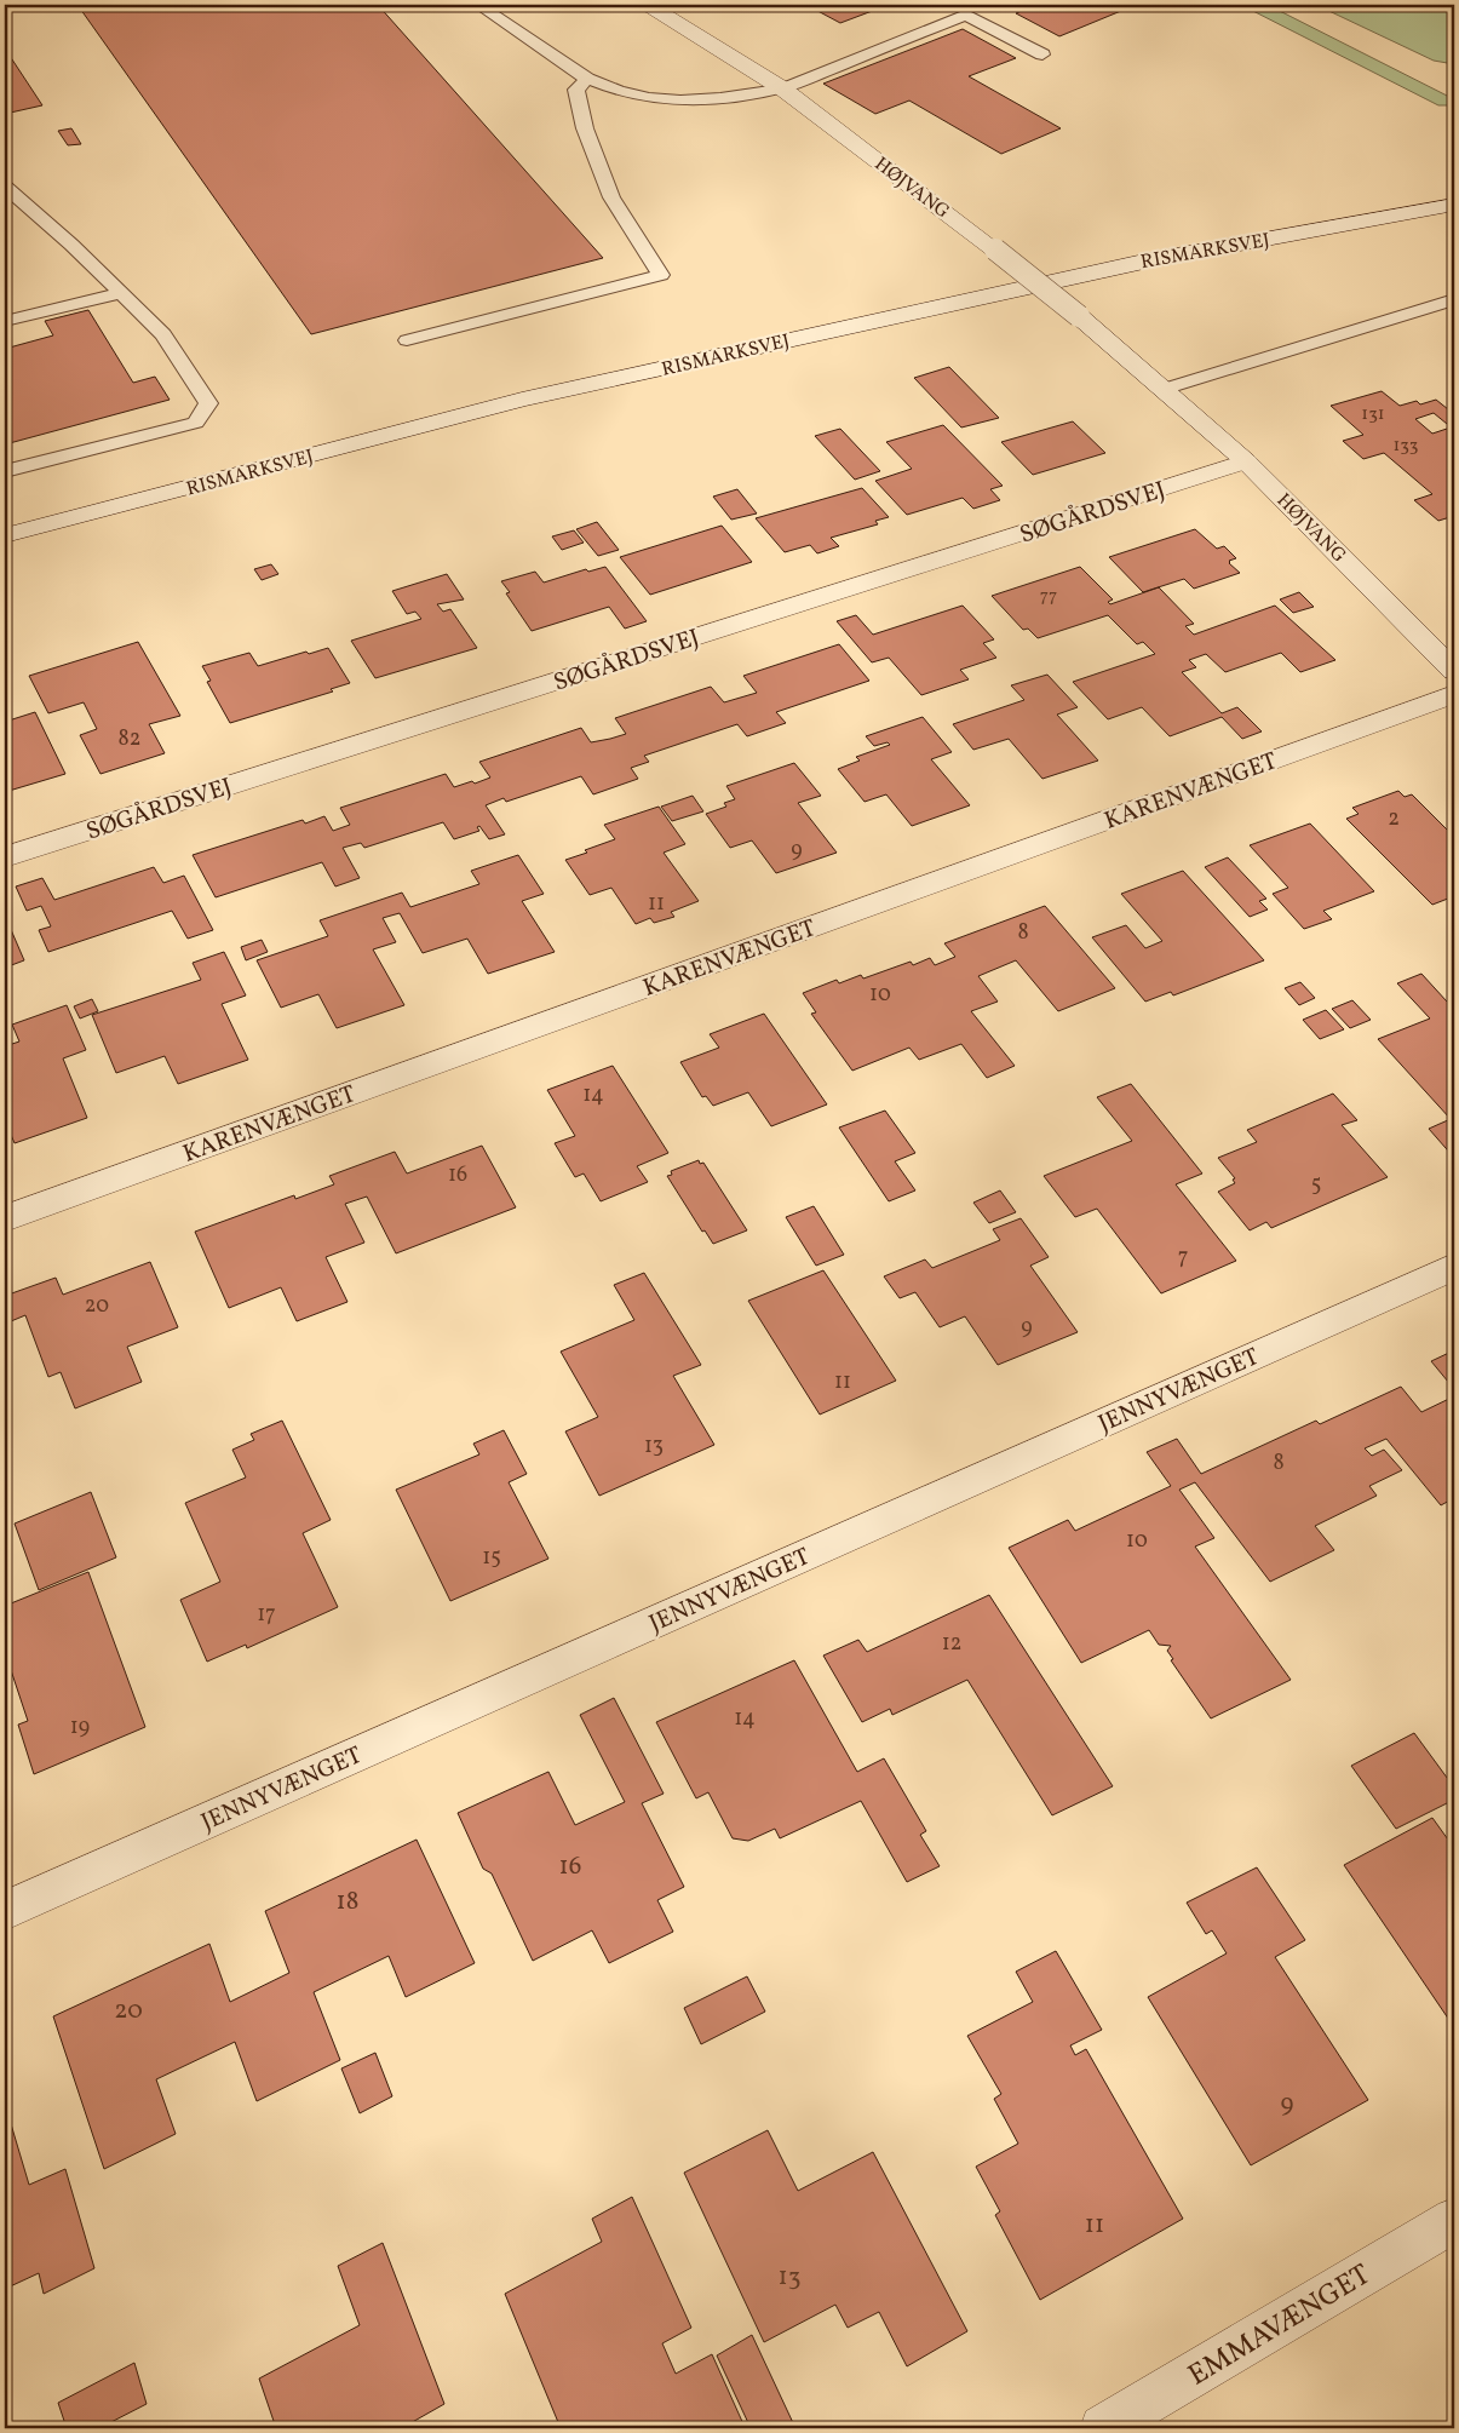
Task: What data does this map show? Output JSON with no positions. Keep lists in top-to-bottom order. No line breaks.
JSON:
{"streets":{"street":["HØJVANG","RISMARKSVEJ","SØGÅRDSVEJ","KARENVÆNGET","JENNYVÆNGET","EMMAVÆNGET"]},"crossings":[["HØJVANG","SØGÅRDSVEJ"]],"house_numbers":["131","133","77","82","2","9","11","8","10","14","16","5","7","20","9","11","13","8","10","15","17","12","14","19","16","18","20","9","11","13"]}
